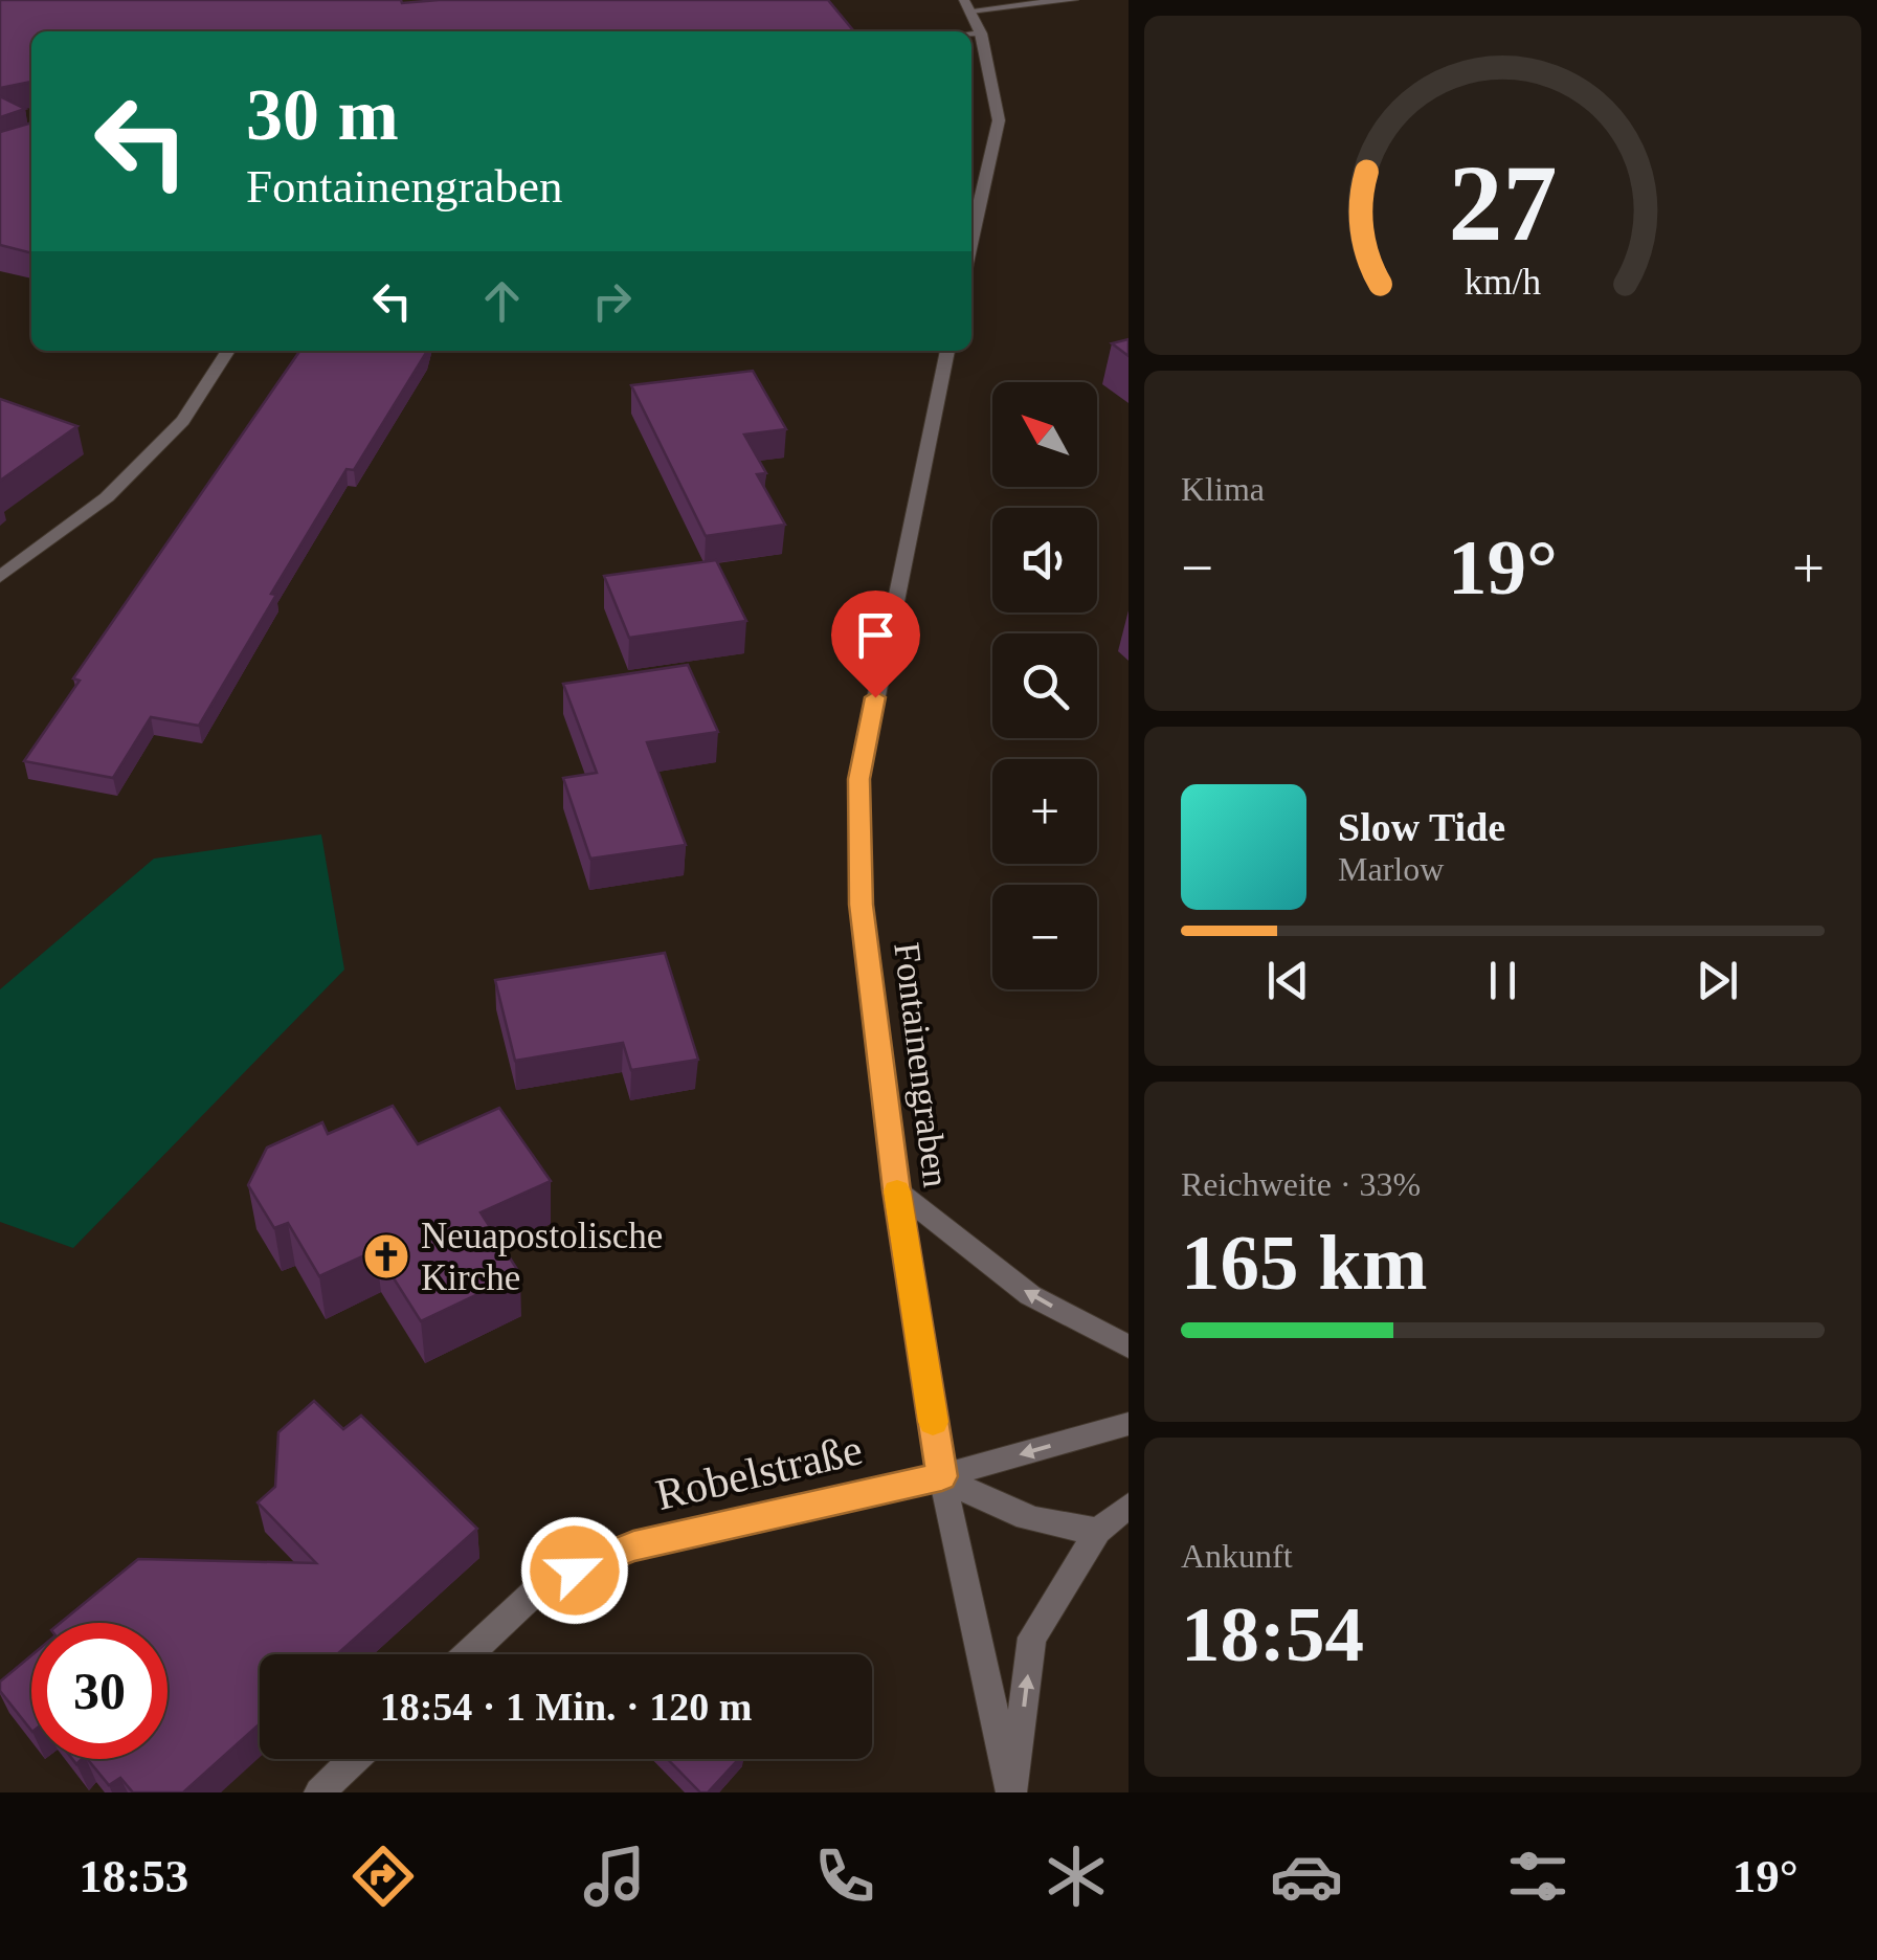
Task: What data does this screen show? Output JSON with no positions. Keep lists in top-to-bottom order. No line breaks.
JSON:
{"streets":{"street":["Fontainengraben","Robelstraße"]},"crossings":[["Fontainengraben","Robelstraße"]],"places":{"church":["Neuapostolische Kirche"]},"north":"top left","page":{"turn":["30 m","Fontainengraben"],"tile":["Klima",["Reichweite · 33%","165 km"],["Ankunft","18:54"]],"map_buttons":["+","−"],"heat":["−","19°","+"],"song":["Slow Tide","Marlow"],"limit":"30","trip":"18:54 · 1 Min. · 120 m","tabs":["18:53","19°"],"gauge":["27","km/h"]}}
